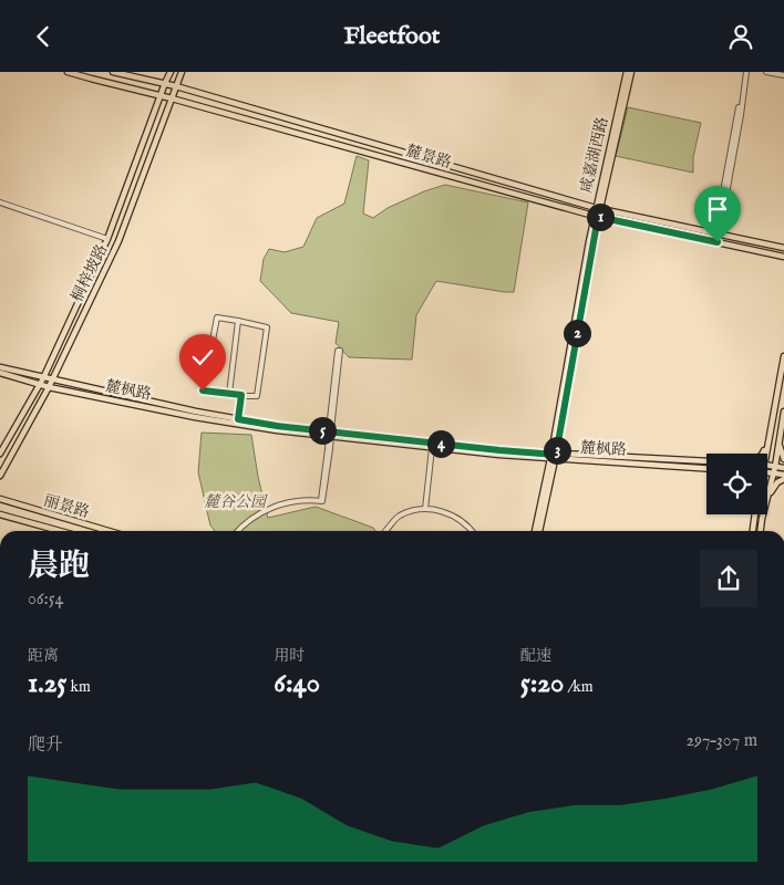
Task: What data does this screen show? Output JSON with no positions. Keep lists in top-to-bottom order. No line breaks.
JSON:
{"streets":{"main road":["咸嘉湖西路","麓景路","桐梓坡路","麓枫路","丽景路"]},"crossings":[["咸嘉湖西路","麓景路"],["咸嘉湖西路","麓枫路"],["麓景路","桐梓坡路"],["桐梓坡路","麓枫路"]],"parks":["麓谷公园"],"page":{"header":"Fleetfoot","pins":["1","2","5","4","3"],"heading":["晨跑","06:54"],"stats":[["距离","1.25 km"],["用时","6:40"],["配速","5:20 /km"]],"chart":["爬升","297–307 m"]}}
